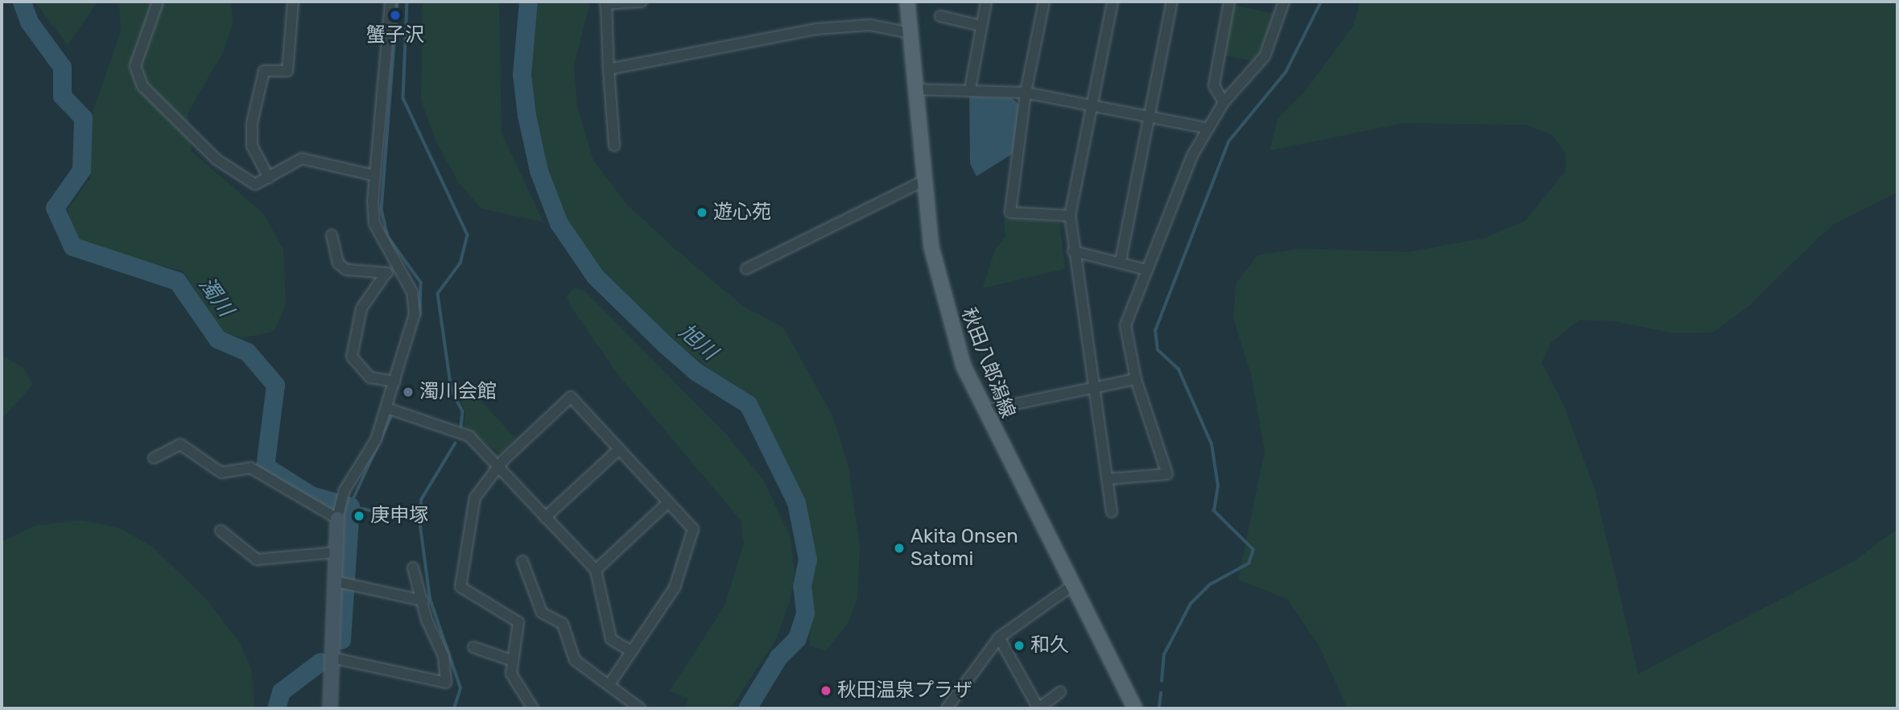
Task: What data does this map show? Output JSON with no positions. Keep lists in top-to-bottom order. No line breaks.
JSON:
{"streets":{"main road":["秋田八郎潟線"]},"water":["濁川","旭川"],"places":["蟹子沢","遊心苑","濁川会館","庚申塚","Akita Onsen Satomi","和久","秋田温泉プラザ"]}
